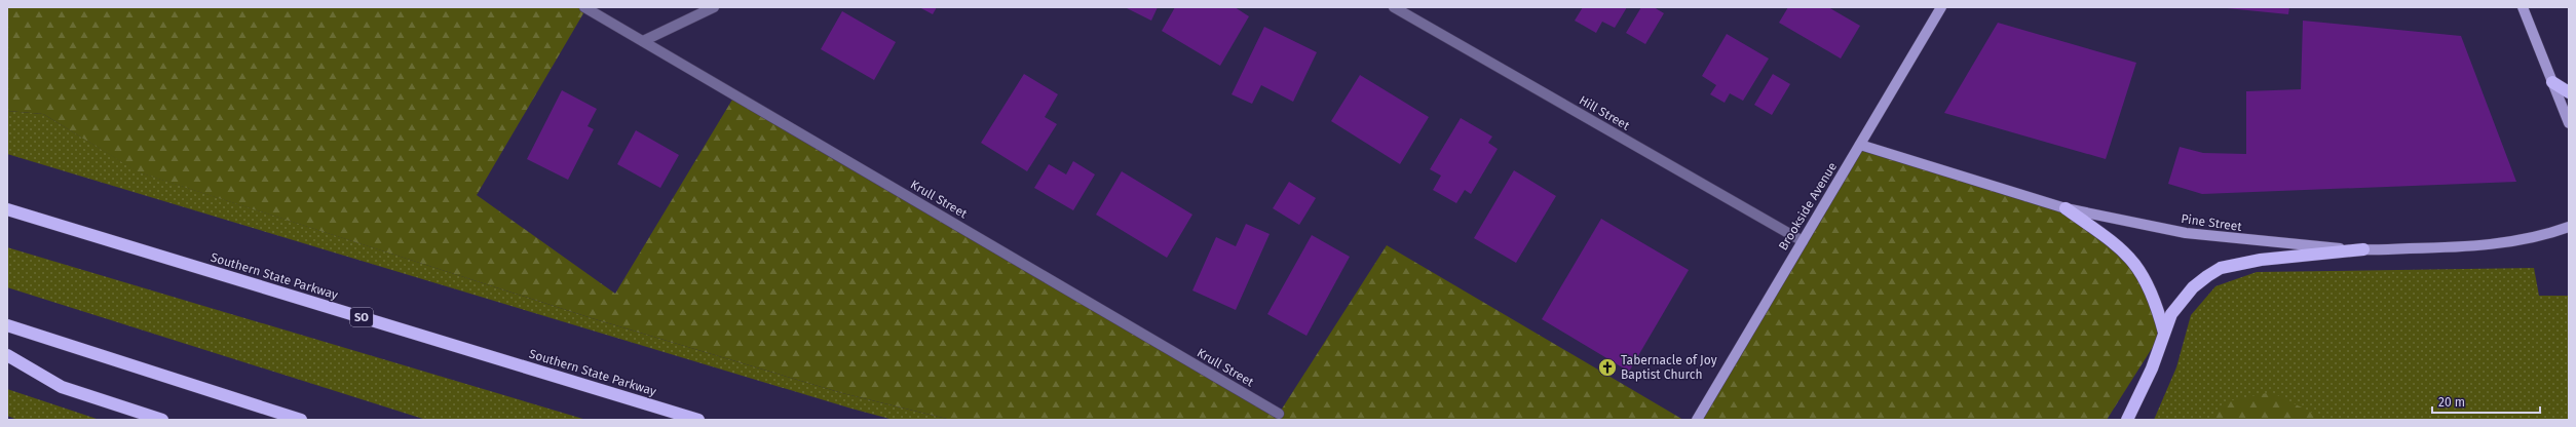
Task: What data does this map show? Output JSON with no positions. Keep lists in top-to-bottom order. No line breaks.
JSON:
{"streets":{"highway":["Southern State Parkway","SO"],"main road":["Brookside Avenue","Pine Street"],"street":["Hill Street","Krull Street"]},"crossings":[["Hill Street","Brookside Avenue"],["Brookside Avenue","Pine Street"]],"places":{"church":["Tabernacle of Joy Baptist Church"]},"scale_bar":"20 m"}
